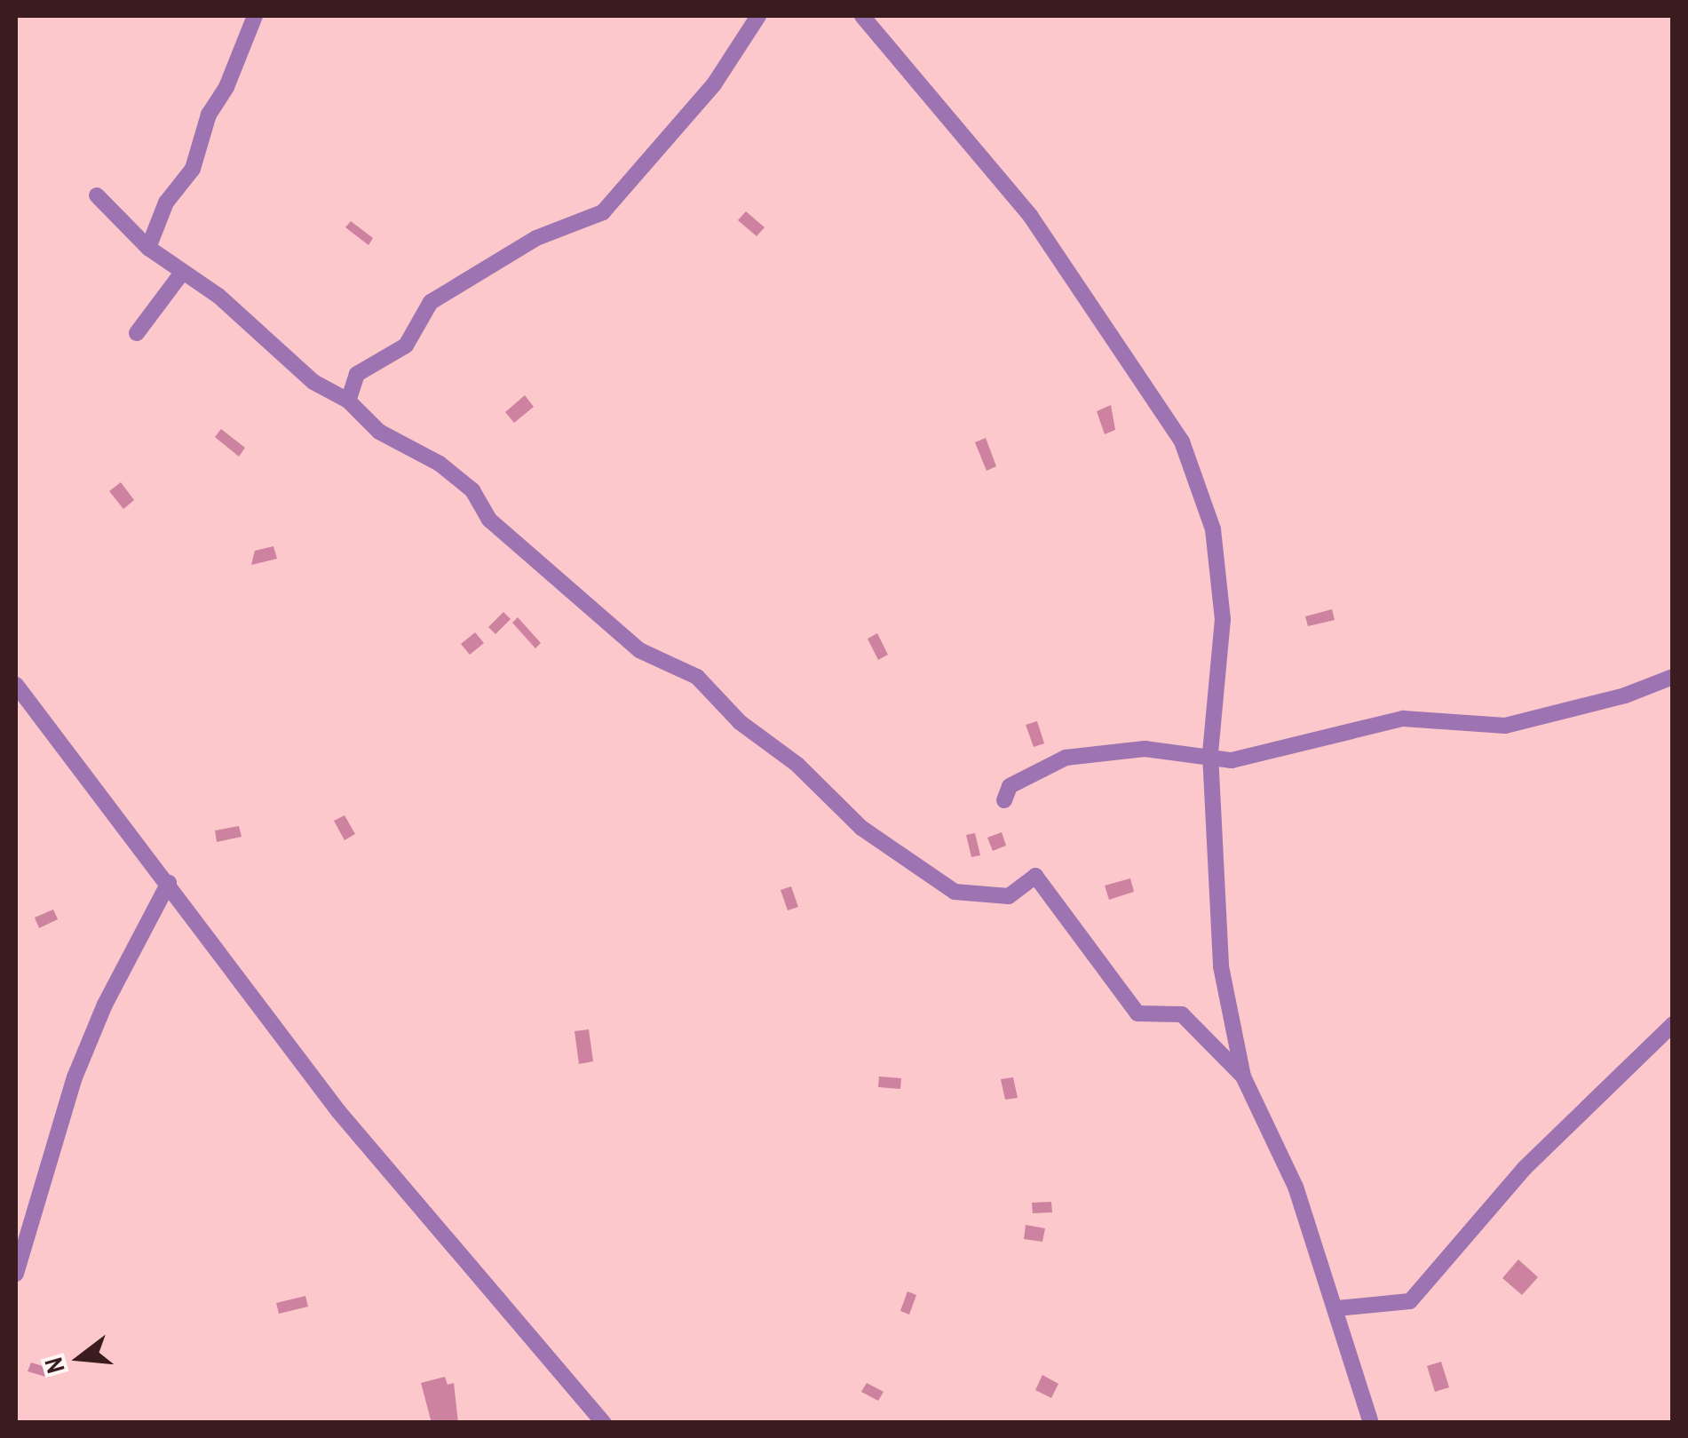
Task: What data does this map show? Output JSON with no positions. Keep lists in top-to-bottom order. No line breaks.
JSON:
{"north":"left"}
